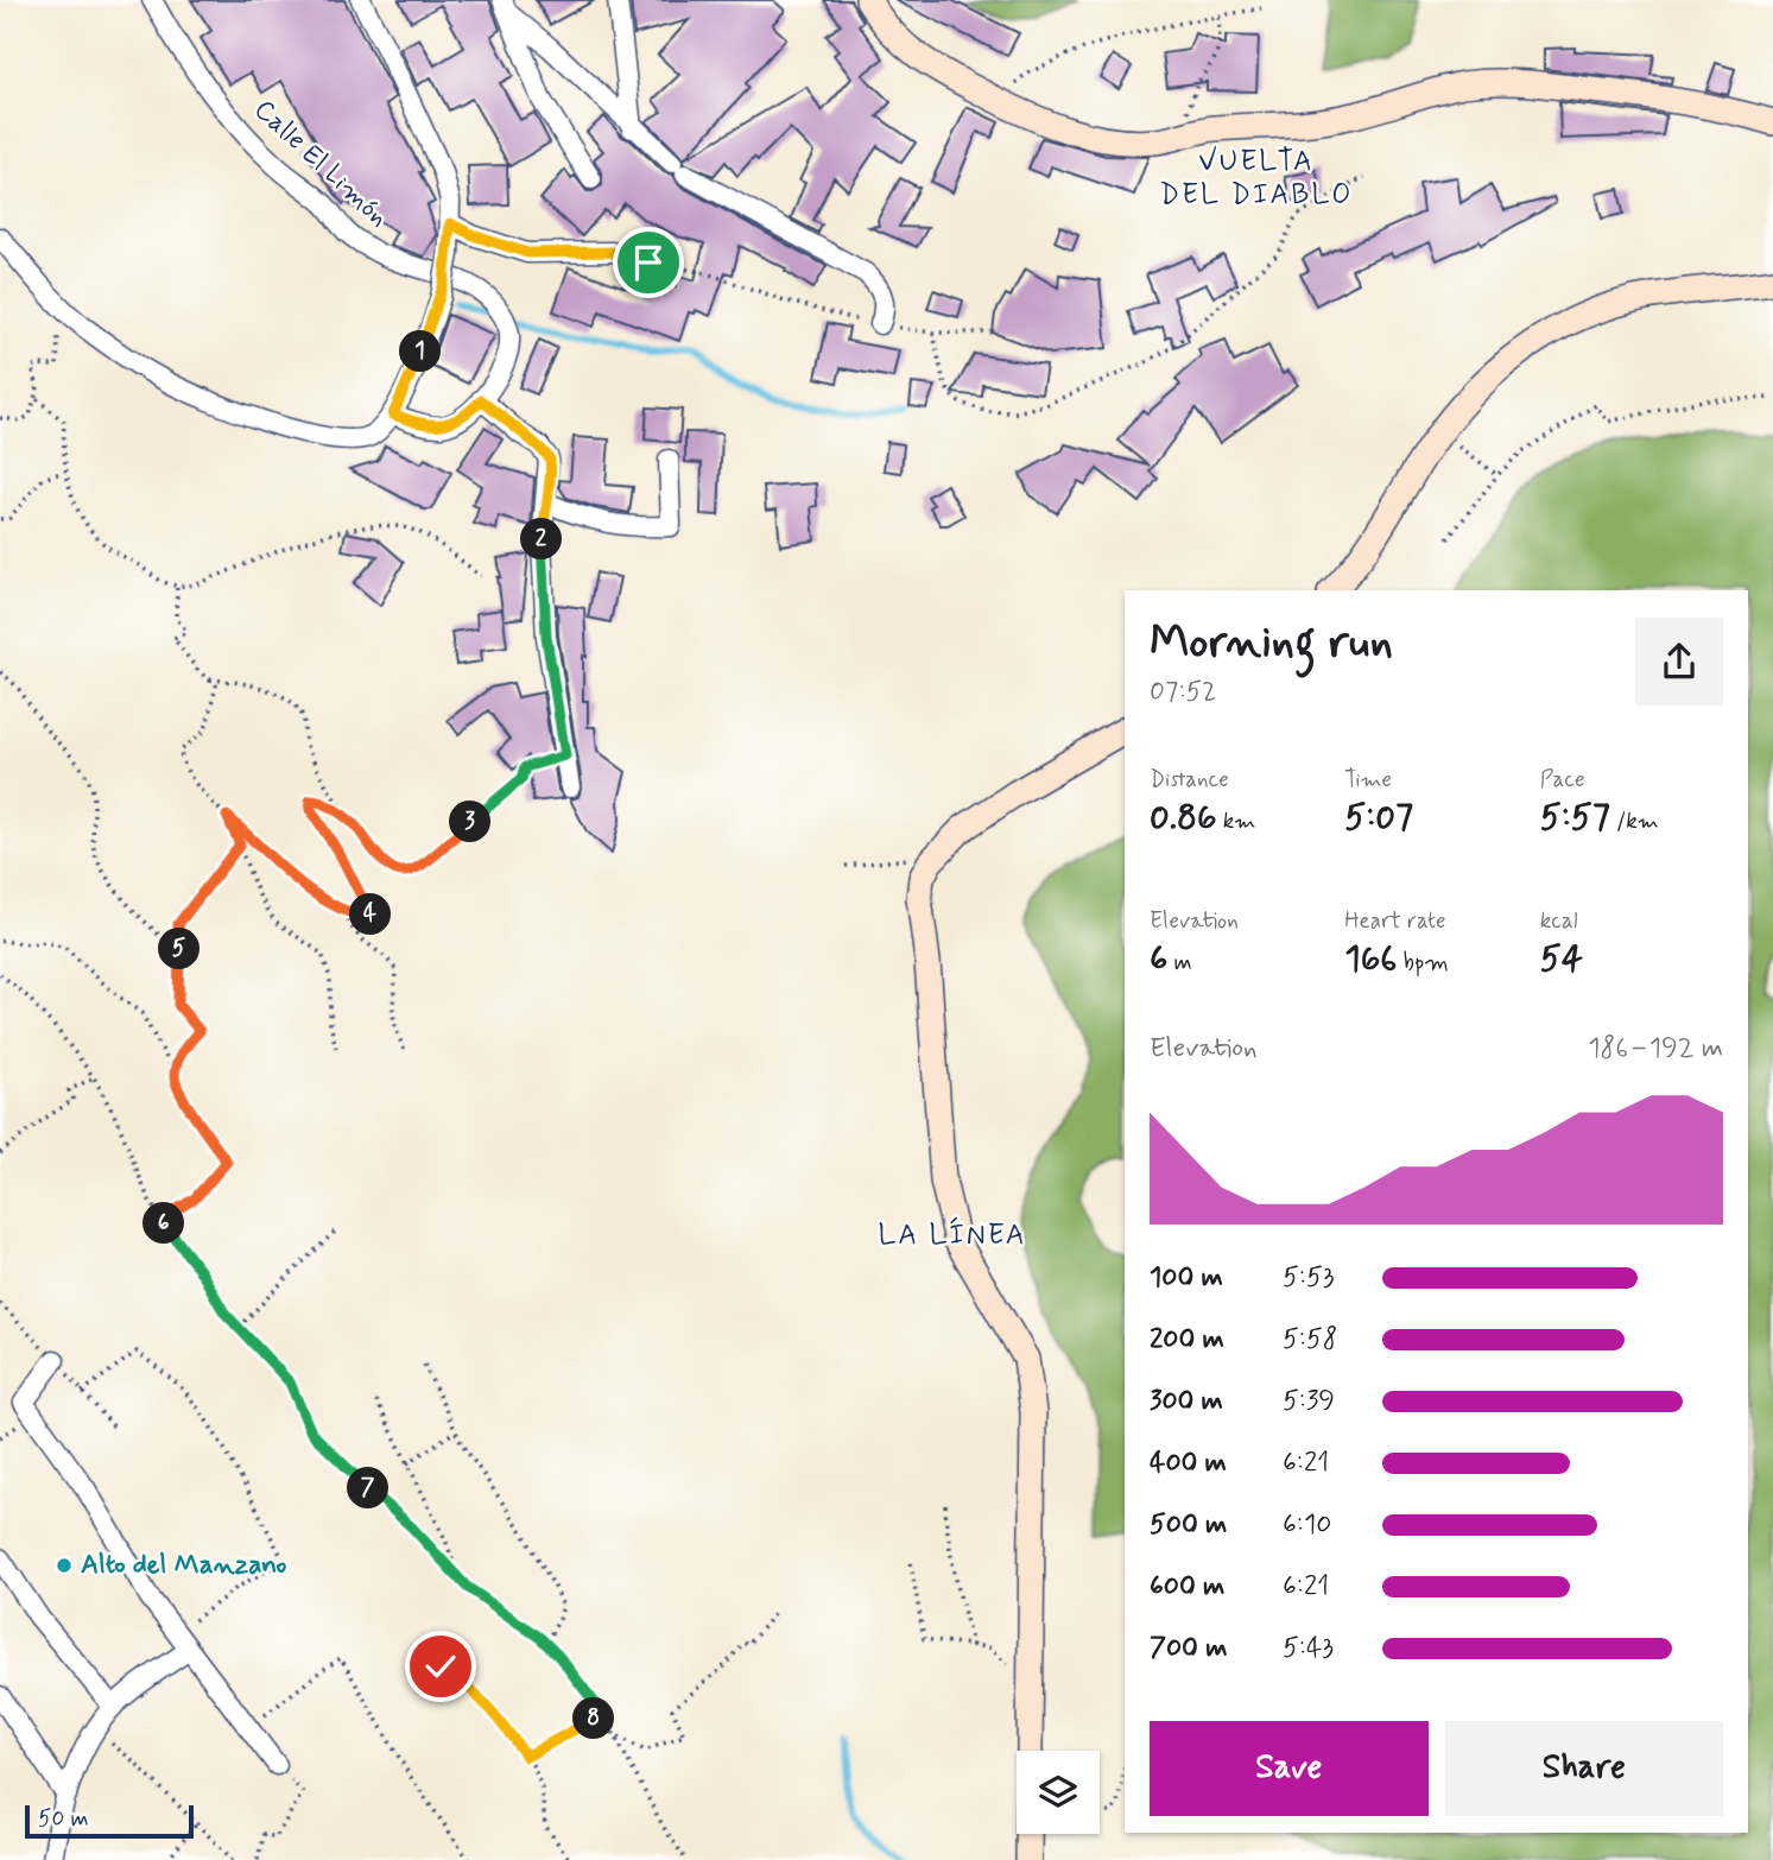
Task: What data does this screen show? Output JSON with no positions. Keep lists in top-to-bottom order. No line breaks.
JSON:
{"streets":{"street":["Calle El Limón"]},"districts":["VUELTA DEL DIABLO","LA LÍNEA"],"places":["Alto del Manzano"],"scale_bar":"50 m","page":{"pins":["1","2","3","4","5","6","7","8"],"heading":["Morning run","07:52"],"stats":[["Distance","0.86 km"],["Time","5:07"],["Pace","5:57 /km"],["Elevation","6 m"],["Heart rate","166 bpm"],["kcal","54"]],"chart":["Elevation","186–192 m"],"list":[{"name":"100 m","note":"5:53"},{"name":"200 m","note":"5:58"},{"name":"300 m","note":"5:39"},{"name":"400 m","note":"6:21"},{"name":"500 m","note":"6:10"},{"name":"600 m","note":"6:21"},{"name":"700 m","note":"5:43"}],"buttons":["Save","Share"],"scale":"50 m"}}
